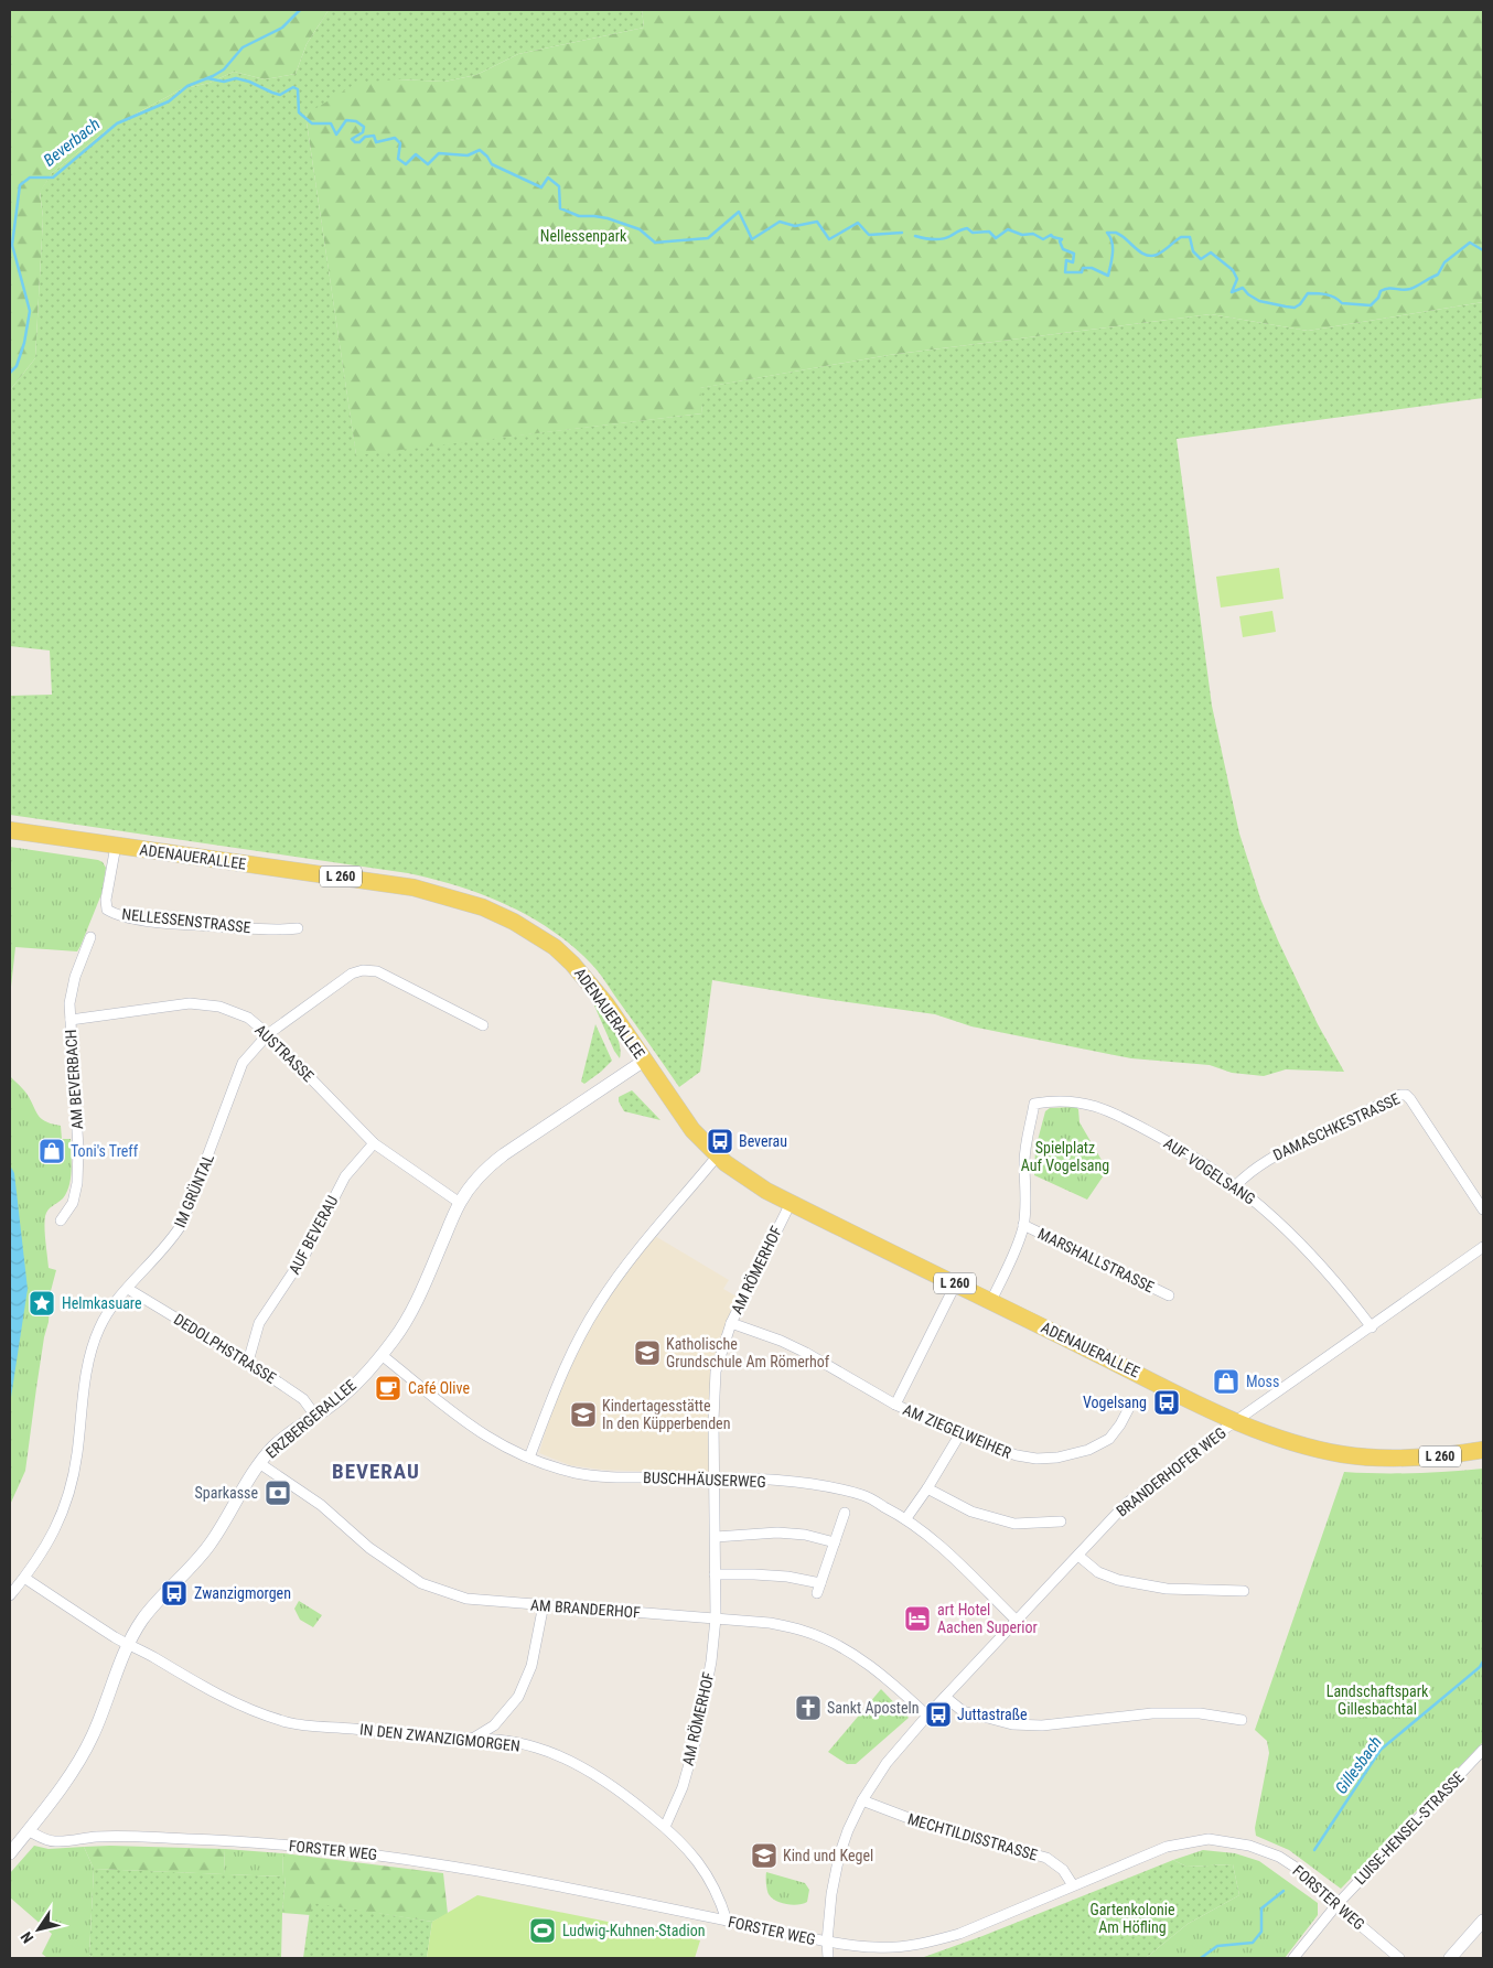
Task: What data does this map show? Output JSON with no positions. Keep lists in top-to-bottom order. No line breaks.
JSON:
{"streets":{"main road":["ADENAUERALLEE","L 260"],"street":["NELLESSENSTRASSE","AUSTRASSE","AM BEVERBACH","DAMASCHKESTRASSE","AUF VOGELSANG","IM GRÜNTAL","AUF BEVERAU","MARSHALLSTRASSE","AM RÖMERHOF","DEDOLPHSTRASSE","ERZBERGERALLEE","AM ZIEGELWEIHER","BRANDERHOFER WEG","BUSCHHÄUSERWEG","AM BRANDERHOF","IN DEN ZWANZIGMORGEN","LUISE-HENSEL-STRASSE","MECHTILDISSTRASSE","FORSTER WEG"]},"crossings":[["ADENAUERALLEE","NELLESSENSTRASSE"],["ADENAUERALLEE","AM RÖMERHOF"],["ADENAUERALLEE","ERZBERGERALLEE"],["ADENAUERALLEE","AM ZIEGELWEIHER"],["ADENAUERALLEE","BRANDERHOFER WEG"],["AUSTRASSE","AM BEVERBACH"],["AUSTRASSE","IM GRÜNTAL"],["AUSTRASSE","AUF BEVERAU"],["AUSTRASSE","ERZBERGERALLEE"],["DAMASCHKESTRASSE","AUF VOGELSANG"],["AUF VOGELSANG","MARSHALLSTRASSE"],["AUF VOGELSANG","BRANDERHOFER WEG"],["IM GRÜNTAL","DEDOLPHSTRASSE"],["IM GRÜNTAL","IN DEN ZWANZIGMORGEN"],["AUF BEVERAU","DEDOLPHSTRASSE"],["AM RÖMERHOF","AM ZIEGELWEIHER"],["AM RÖMERHOF","BUSCHHÄUSERWEG"],["AM RÖMERHOF","AM BRANDERHOF"],["AM RÖMERHOF","IN DEN ZWANZIGMORGEN"],["DEDOLPHSTRASSE","ERZBERGERALLEE"],["ERZBERGERALLEE","BUSCHHÄUSERWEG"],["ERZBERGERALLEE","AM BRANDERHOF"],["ERZBERGERALLEE","IN DEN ZWANZIGMORGEN"],["ERZBERGERALLEE","FORSTER WEG"],["BRANDERHOFER WEG","BUSCHHÄUSERWEG"],["BRANDERHOFER WEG","AM BRANDERHOF"],["BRANDERHOFER WEG","MECHTILDISSTRASSE"],["BRANDERHOFER WEG","FORSTER WEG"],["IN DEN ZWANZIGMORGEN","FORSTER WEG"],["LUISE-HENSEL-STRASSE","FORSTER WEG"],["MECHTILDISSTRASSE","FORSTER WEG"]],"districts":["BEVERAU"],"water":["Beverbach","Gillesbach"],"parks":["Nellessenpark","Spielplatz Auf Vogelsang","Landschaftspark Gillesbachtal","Gartenkolonie Am Höfling"],"places":{"bus stop":["Beverau","Vogelsang","Zwanzigmorgen","Juttastraße"],"shop":["Toni's Treff","Moss"],"place":["Helmkasuare"],"school or university":["Katholische Grundschule Am Römerhof","Kindertagesstätte In den Küpperbenden","Kind und Kegel"],"cafe":["Café Olive"],"bank":["Sparkasse"],"hotel":["art Hotel Aachen Superior"],"church":["Sankt Aposteln"],"sports":["Ludwig-Kuhnen-Stadion"]},"north":"bottom left"}
